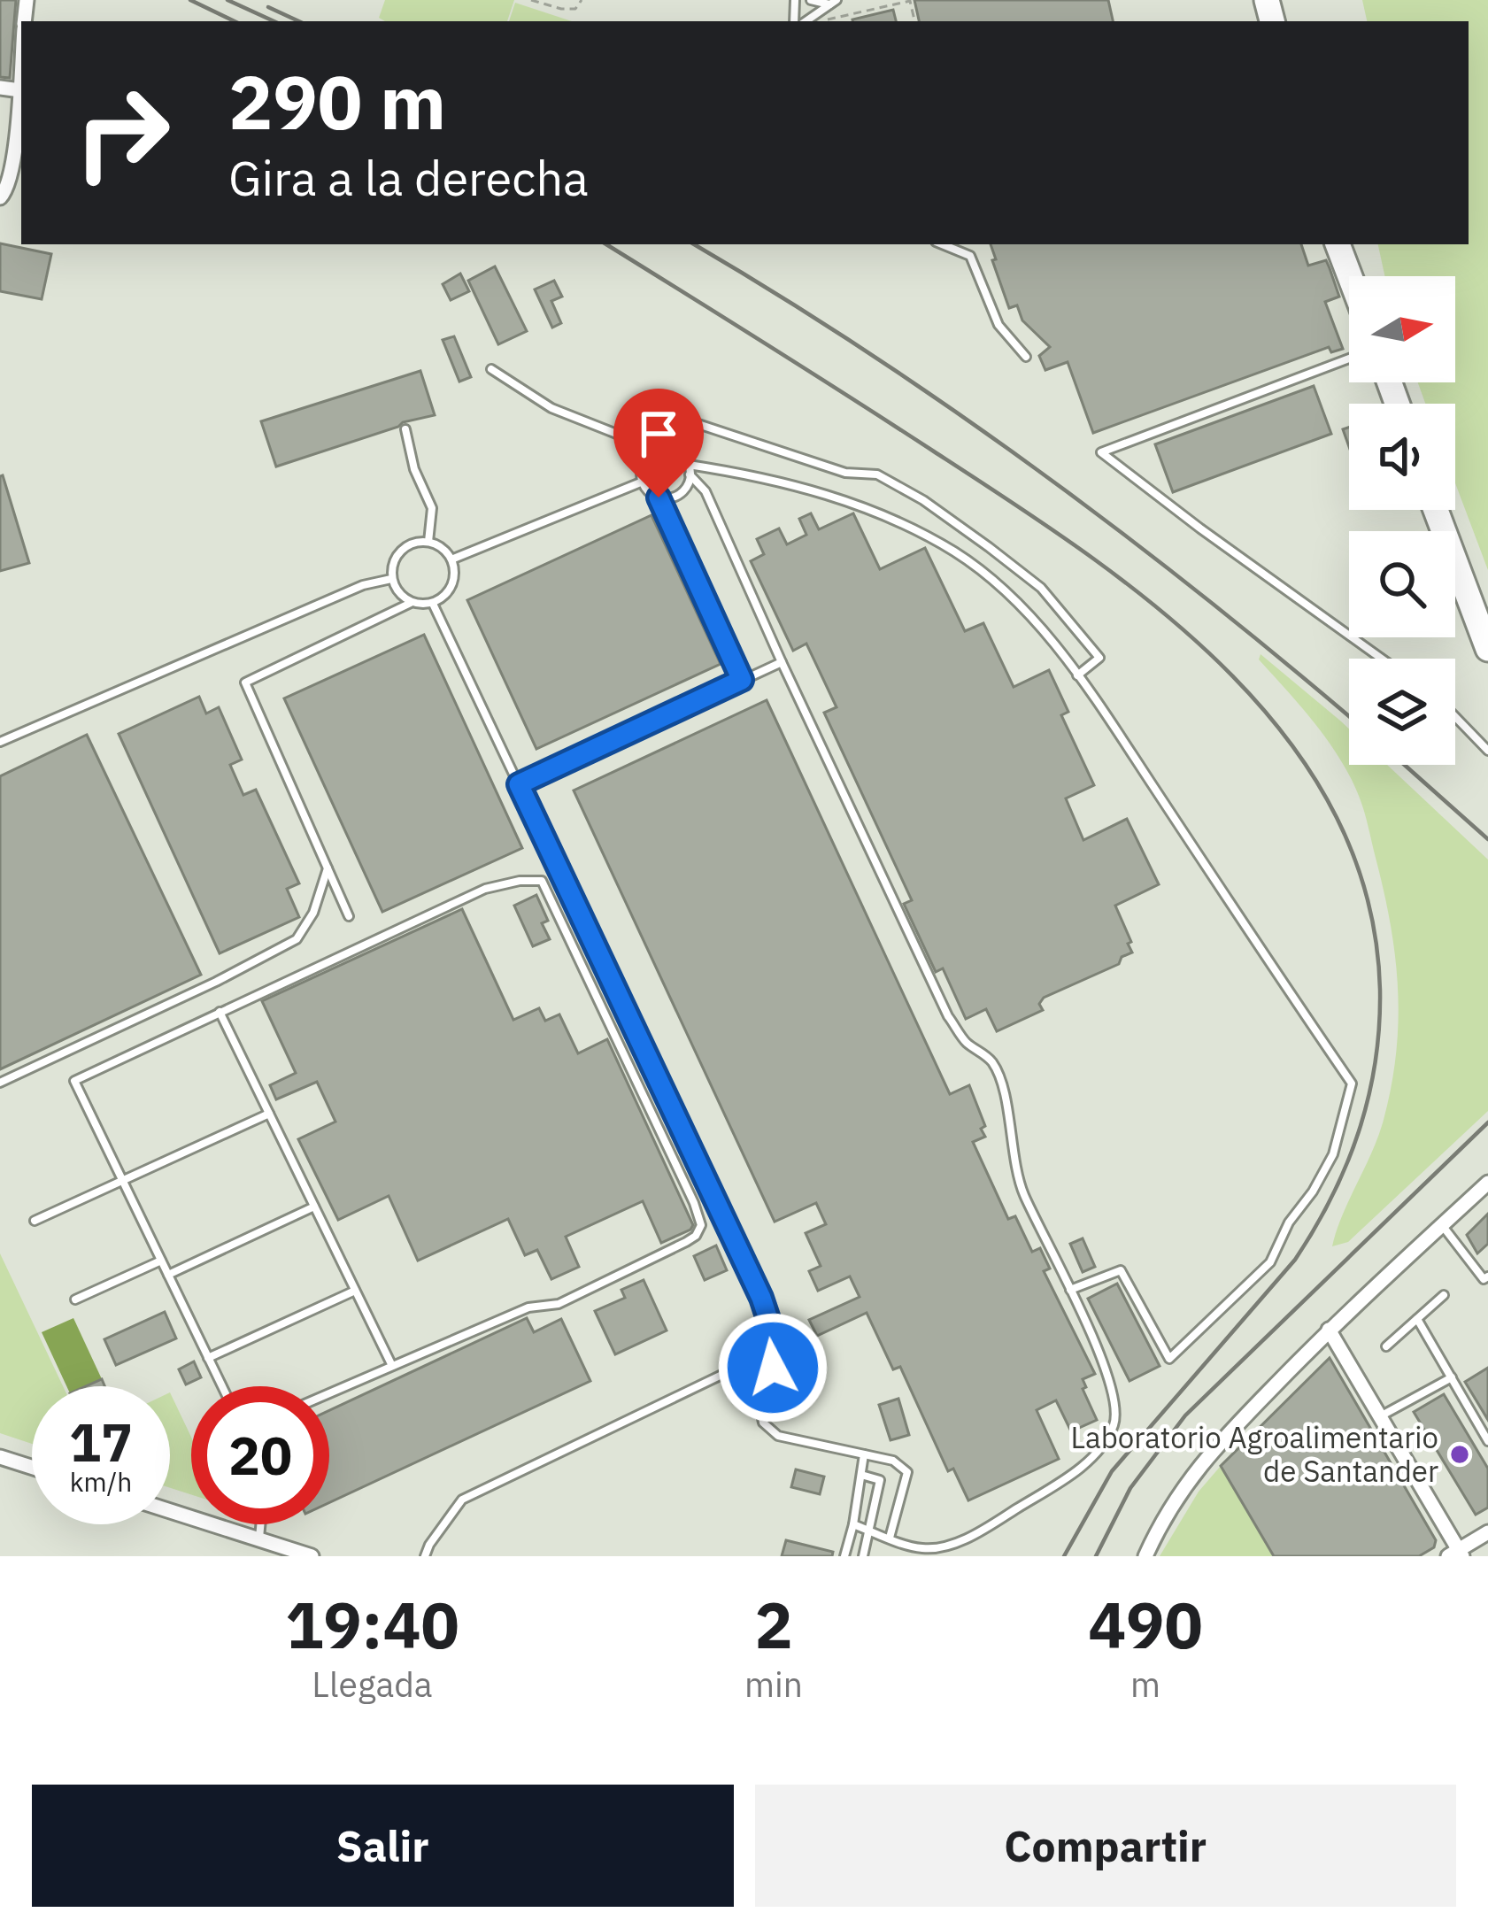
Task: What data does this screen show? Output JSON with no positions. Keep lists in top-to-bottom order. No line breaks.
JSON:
{"places":["Laboratorio Agroalimentario de Santander"],"north":"right","page":{"turn":["290 m","Gira a la derecha"],"speed":"17 km/h","limit":"20","eta":["19:40","Llegada","2","min","490","m"],"buttons":["Salir","Compartir"]}}
